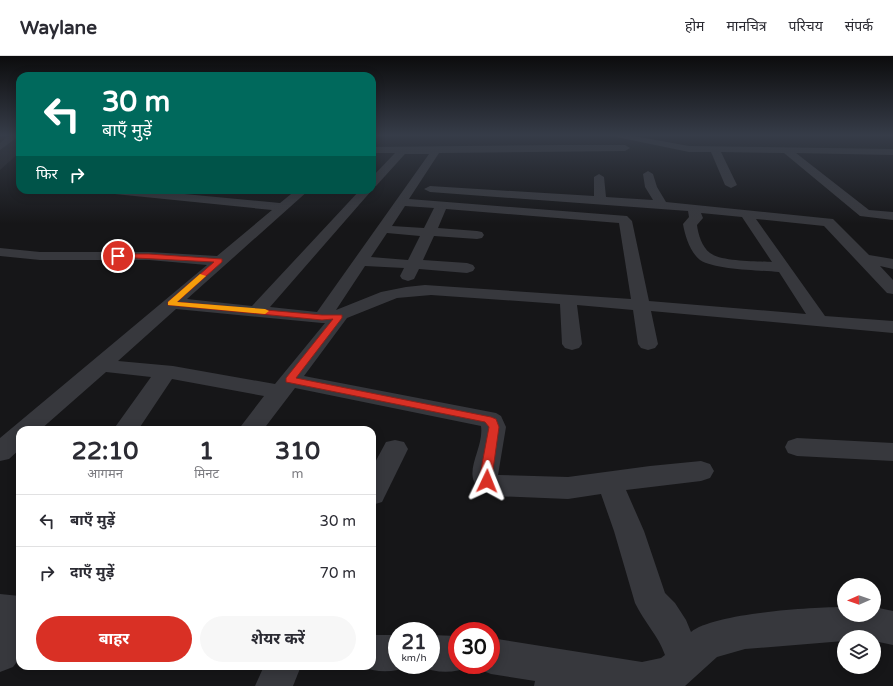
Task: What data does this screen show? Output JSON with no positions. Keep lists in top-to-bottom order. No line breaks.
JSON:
{"north":"left","page":{"header":"Waylane","nav":["होम","मानचित्र","परिचय","संपर्क"],"turn":["30 m","बाएँ मुड़ें"],"then":"फिर","eta":["22:10","आगमन","1","मिनट","310","m"],"list":[{"name":"बाएँ मुड़ें","value":"30 m"},{"name":"दाएँ मुड़ें","value":"70 m"}],"buttons":["बाहर","शेयर करें"],"speed":"21 km/h","limit":"30"}}
